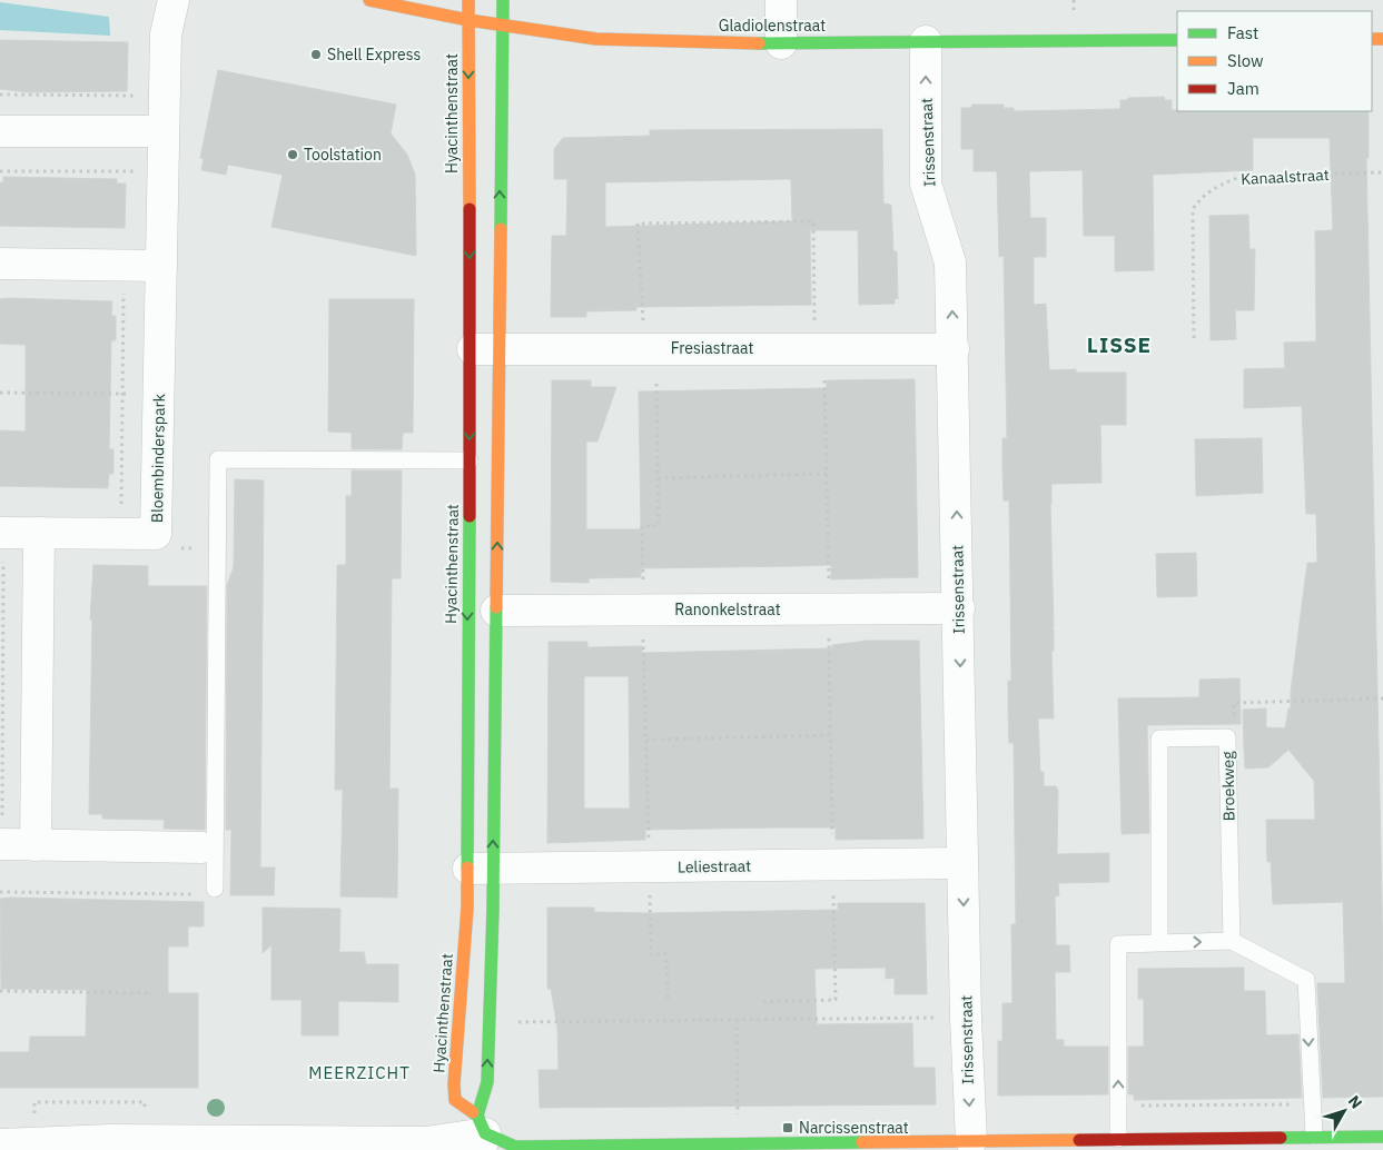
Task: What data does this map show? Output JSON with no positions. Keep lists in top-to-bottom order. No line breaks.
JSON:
{"streets":{"main road":["Gladiolenstraat","Hyacinthenstraat"],"street":["Irissenstraat","Fresiastraat","Bloembinderspark","Ranonkelstraat","Leliestraat"],"lane":["Broekweg"],"path":["Kanaalstraat"]},"crossings":[["Gladiolenstraat","Hyacinthenstraat"],["Gladiolenstraat","Irissenstraat"],["Hyacinthenstraat","Fresiastraat"],["Hyacinthenstraat","Ranonkelstraat"],["Hyacinthenstraat","Leliestraat"],["Irissenstraat","Fresiastraat"],["Irissenstraat","Ranonkelstraat"],["Irissenstraat","Leliestraat"]],"districts":["LISSE","MEERZICHT"],"places":{"other":["Shell Express","Toolstation"],"transit":["Narcissenstraat"]},"legend":["Fast","Slow","Jam"],"north":"top right"}
